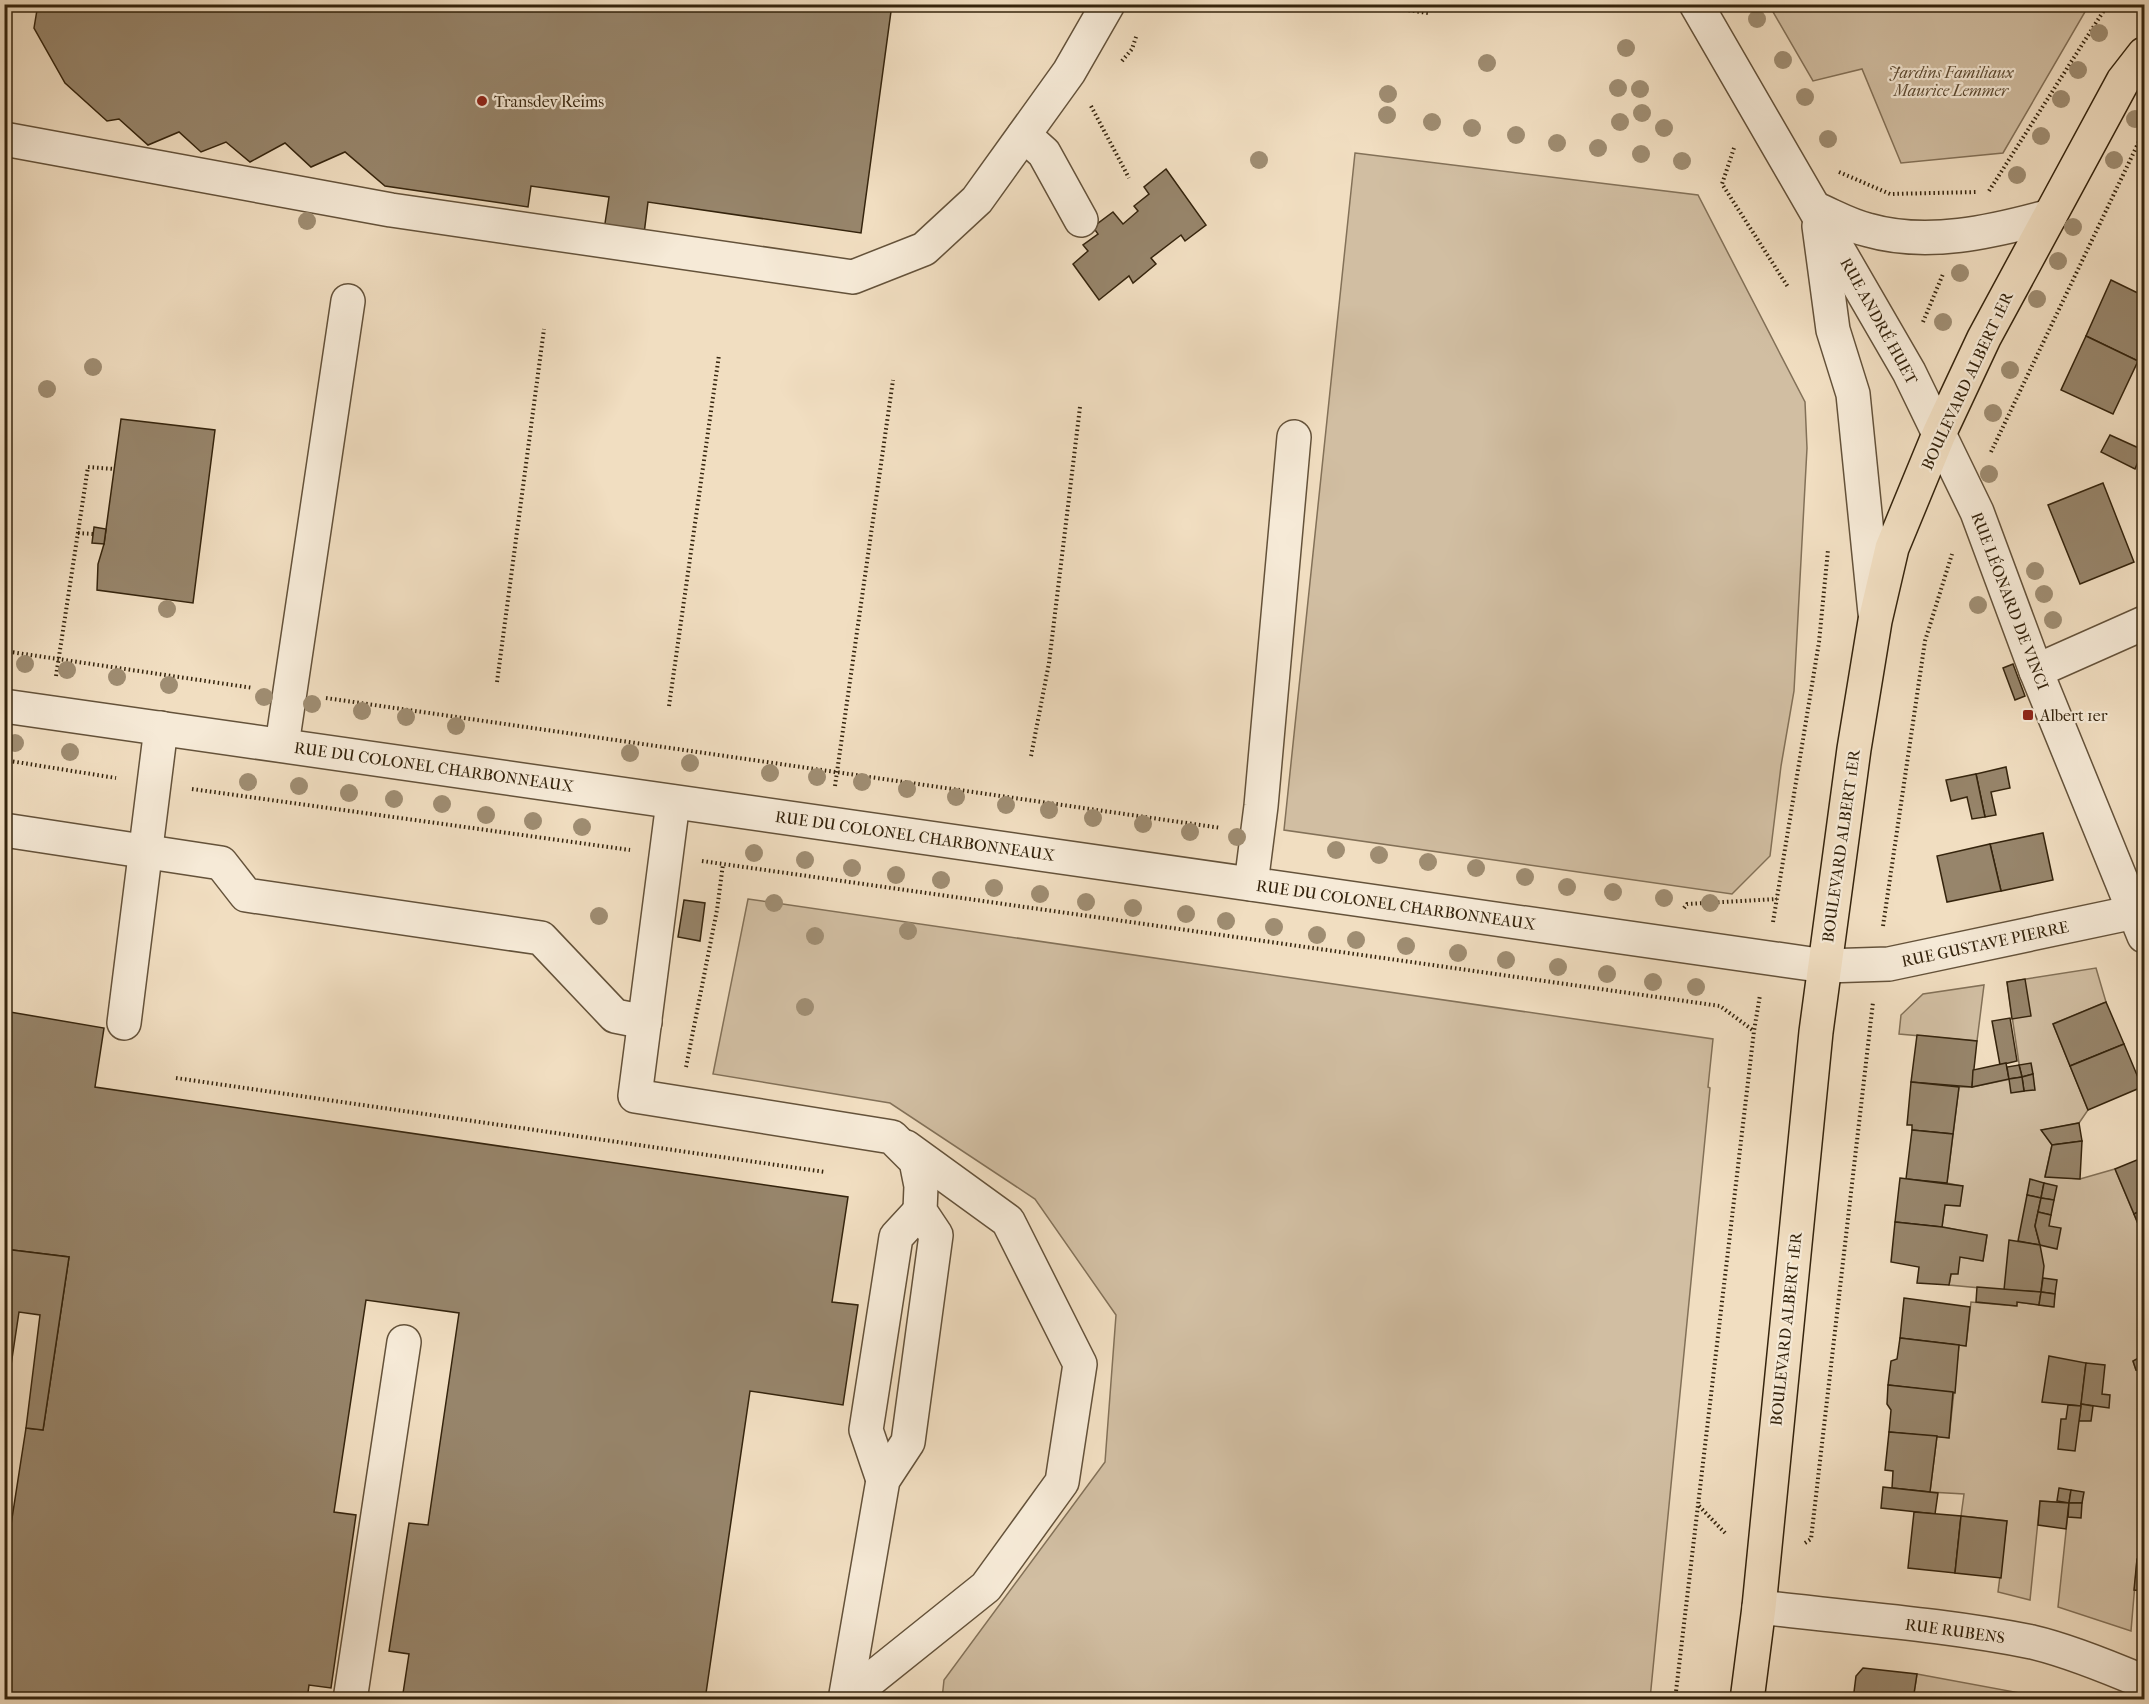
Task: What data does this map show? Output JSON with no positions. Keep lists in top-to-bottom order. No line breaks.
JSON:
{"streets":{"main road":["BOULEVARD ALBERT 1ER"],"street":["RUE ANDRÉ HUET","RUE LÉONARD DE VINCI","RUE DU COLONEL CHARBONNEAUX","RUE GUSTAVE PIERRE","RUE RUBENS"]},"crossings":[["RUE ANDRÉ HUET","BOULEVARD ALBERT 1ER"],["RUE ANDRÉ HUET","RUE LÉONARD DE VINCI"],["BOULEVARD ALBERT 1ER","RUE LÉONARD DE VINCI"],["BOULEVARD ALBERT 1ER","RUE DU COLONEL CHARBONNEAUX"],["BOULEVARD ALBERT 1ER","RUE GUSTAVE PIERRE"],["BOULEVARD ALBERT 1ER","RUE RUBENS"],["RUE LÉONARD DE VINCI","RUE GUSTAVE PIERRE"],["RUE DU COLONEL CHARBONNEAUX","RUE GUSTAVE PIERRE"]],"parks":["Jardins Familiaux Maurice Lemmer"],"places":{"other":["Transdev Reims"],"transit":["Albert 1er"]}}
